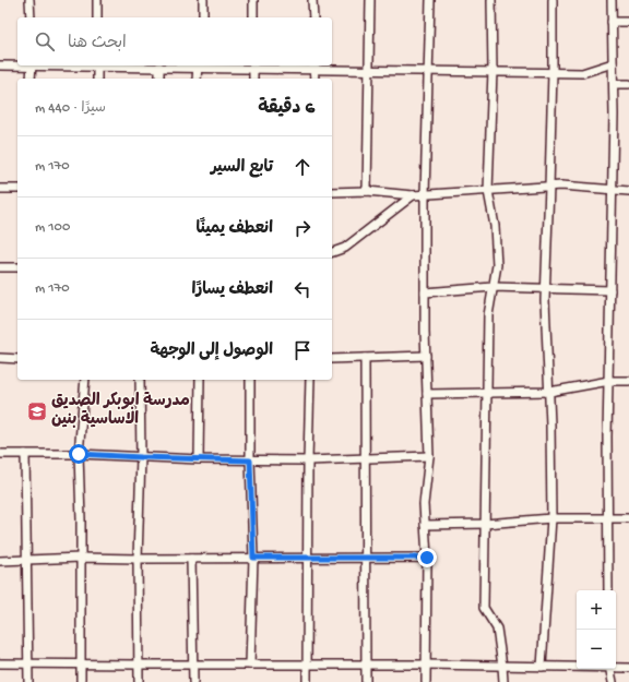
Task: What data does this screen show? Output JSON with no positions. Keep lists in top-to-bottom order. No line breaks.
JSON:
{"places":{"school or university":["مدرسة ابوبكر الصديق الاساسية بنين"]},"page":{"search":"ابحث هنا","heading":["6 دقيقة","سيرًا · 440 m"],"list":[["تابع السير","170 m"],["انعطف يمينًا","100 m"],["انعطف يسارًا","170 m"],"الوصول إلى الوجهة"],"map_buttons":["+","−"]}}
